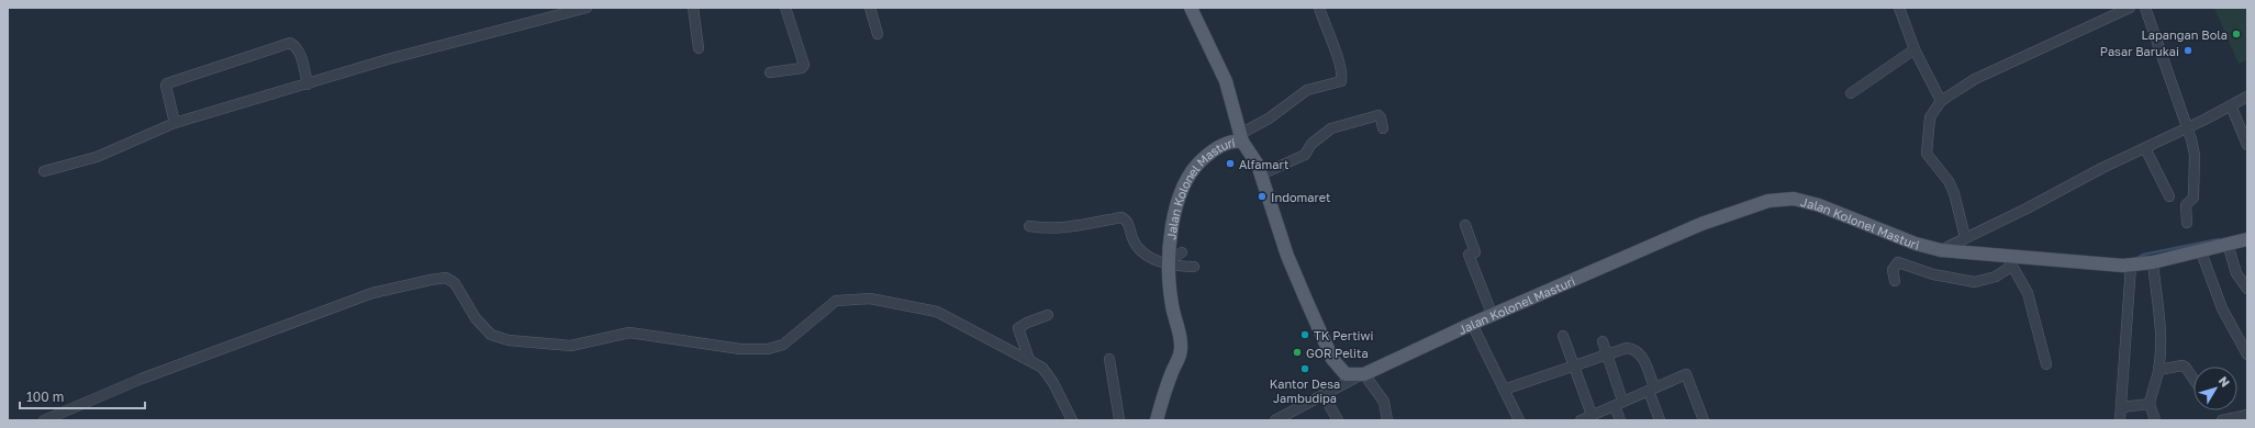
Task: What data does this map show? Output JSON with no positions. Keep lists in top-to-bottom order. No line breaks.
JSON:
{"streets":{"main road":["Jalan Kolonel Masturi"]},"places":["Lapangan Bola","Pasar Barukai","Alfamart","Indomaret","TK Pertiwi","GOR Pelita","Kantor Desa Jambudipa"],"scale_bar":"100 m","north":"top right"}
